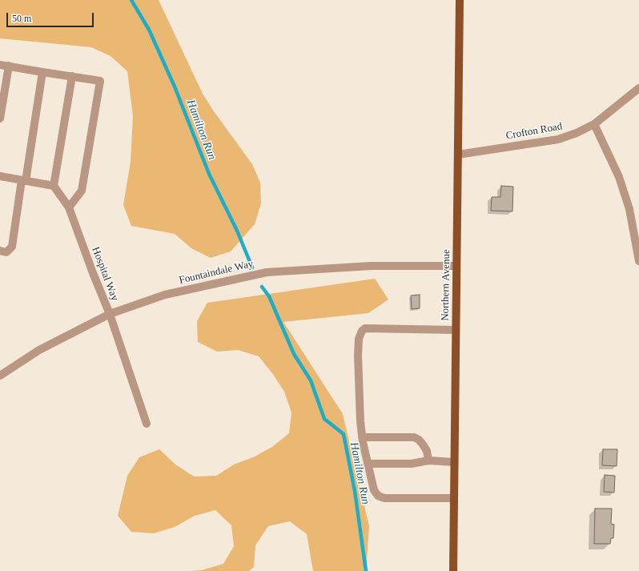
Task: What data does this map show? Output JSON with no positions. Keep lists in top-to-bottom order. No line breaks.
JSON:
{"streets":{"main road":["Northern Avenue"],"street":["Crofton Road","Fountaindale Way","Hospital Way"]},"crossings":[["Crofton Road","Northern Avenue"],["Fountaindale Way","Hospital Way"],["Fountaindale Way","Northern Avenue"]],"water":["Hamilton Run"],"scale_bar":"50 m"}
